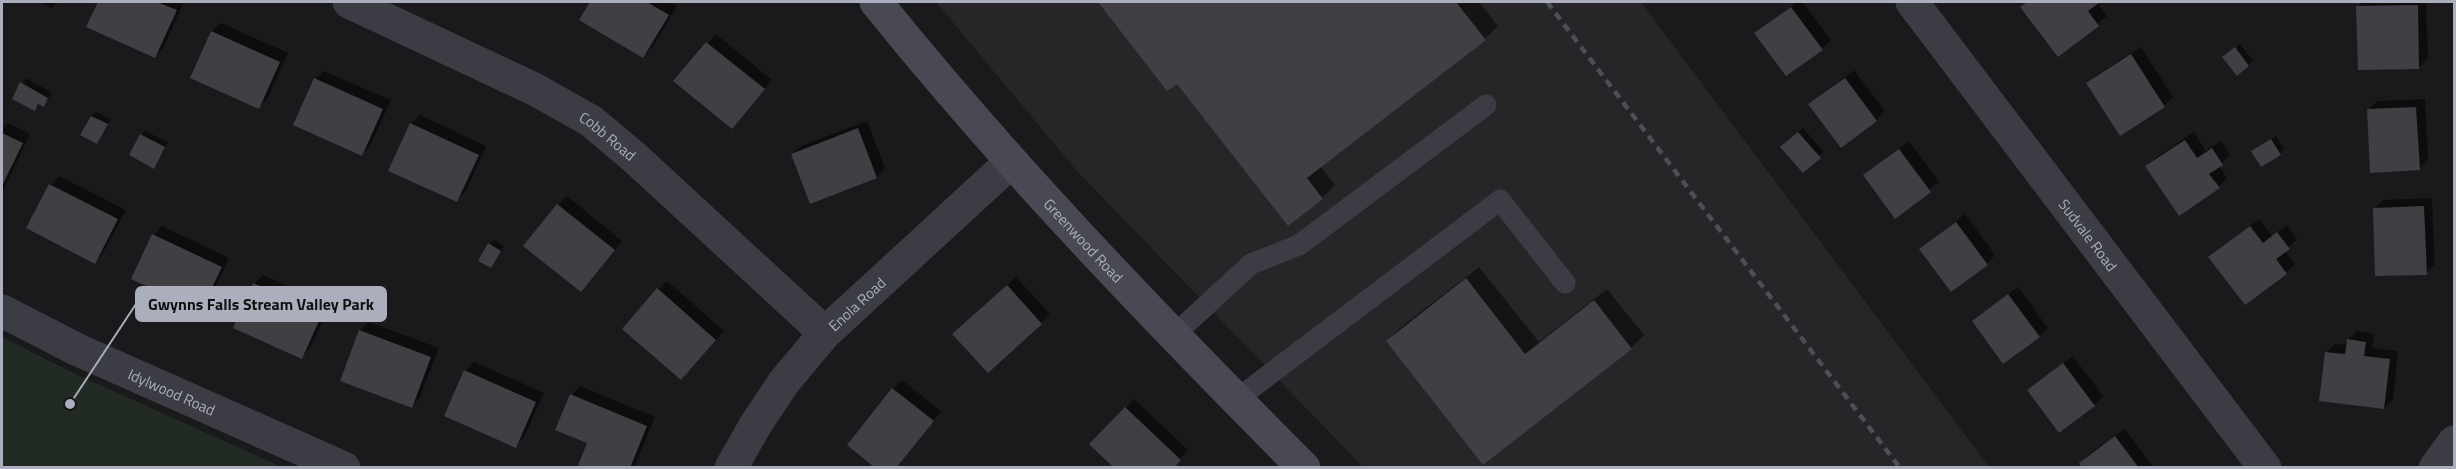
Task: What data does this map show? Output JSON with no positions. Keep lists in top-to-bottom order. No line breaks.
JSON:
{"streets":{"street":["Cobb Road","Sudvale Road","Greenwood Road","Enola Road","Idylwood Road"]},"crossings":[["Cobb Road","Enola Road"],["Greenwood Road","Enola Road"]],"places":["Gwynns Falls Stream Valley Park"]}
